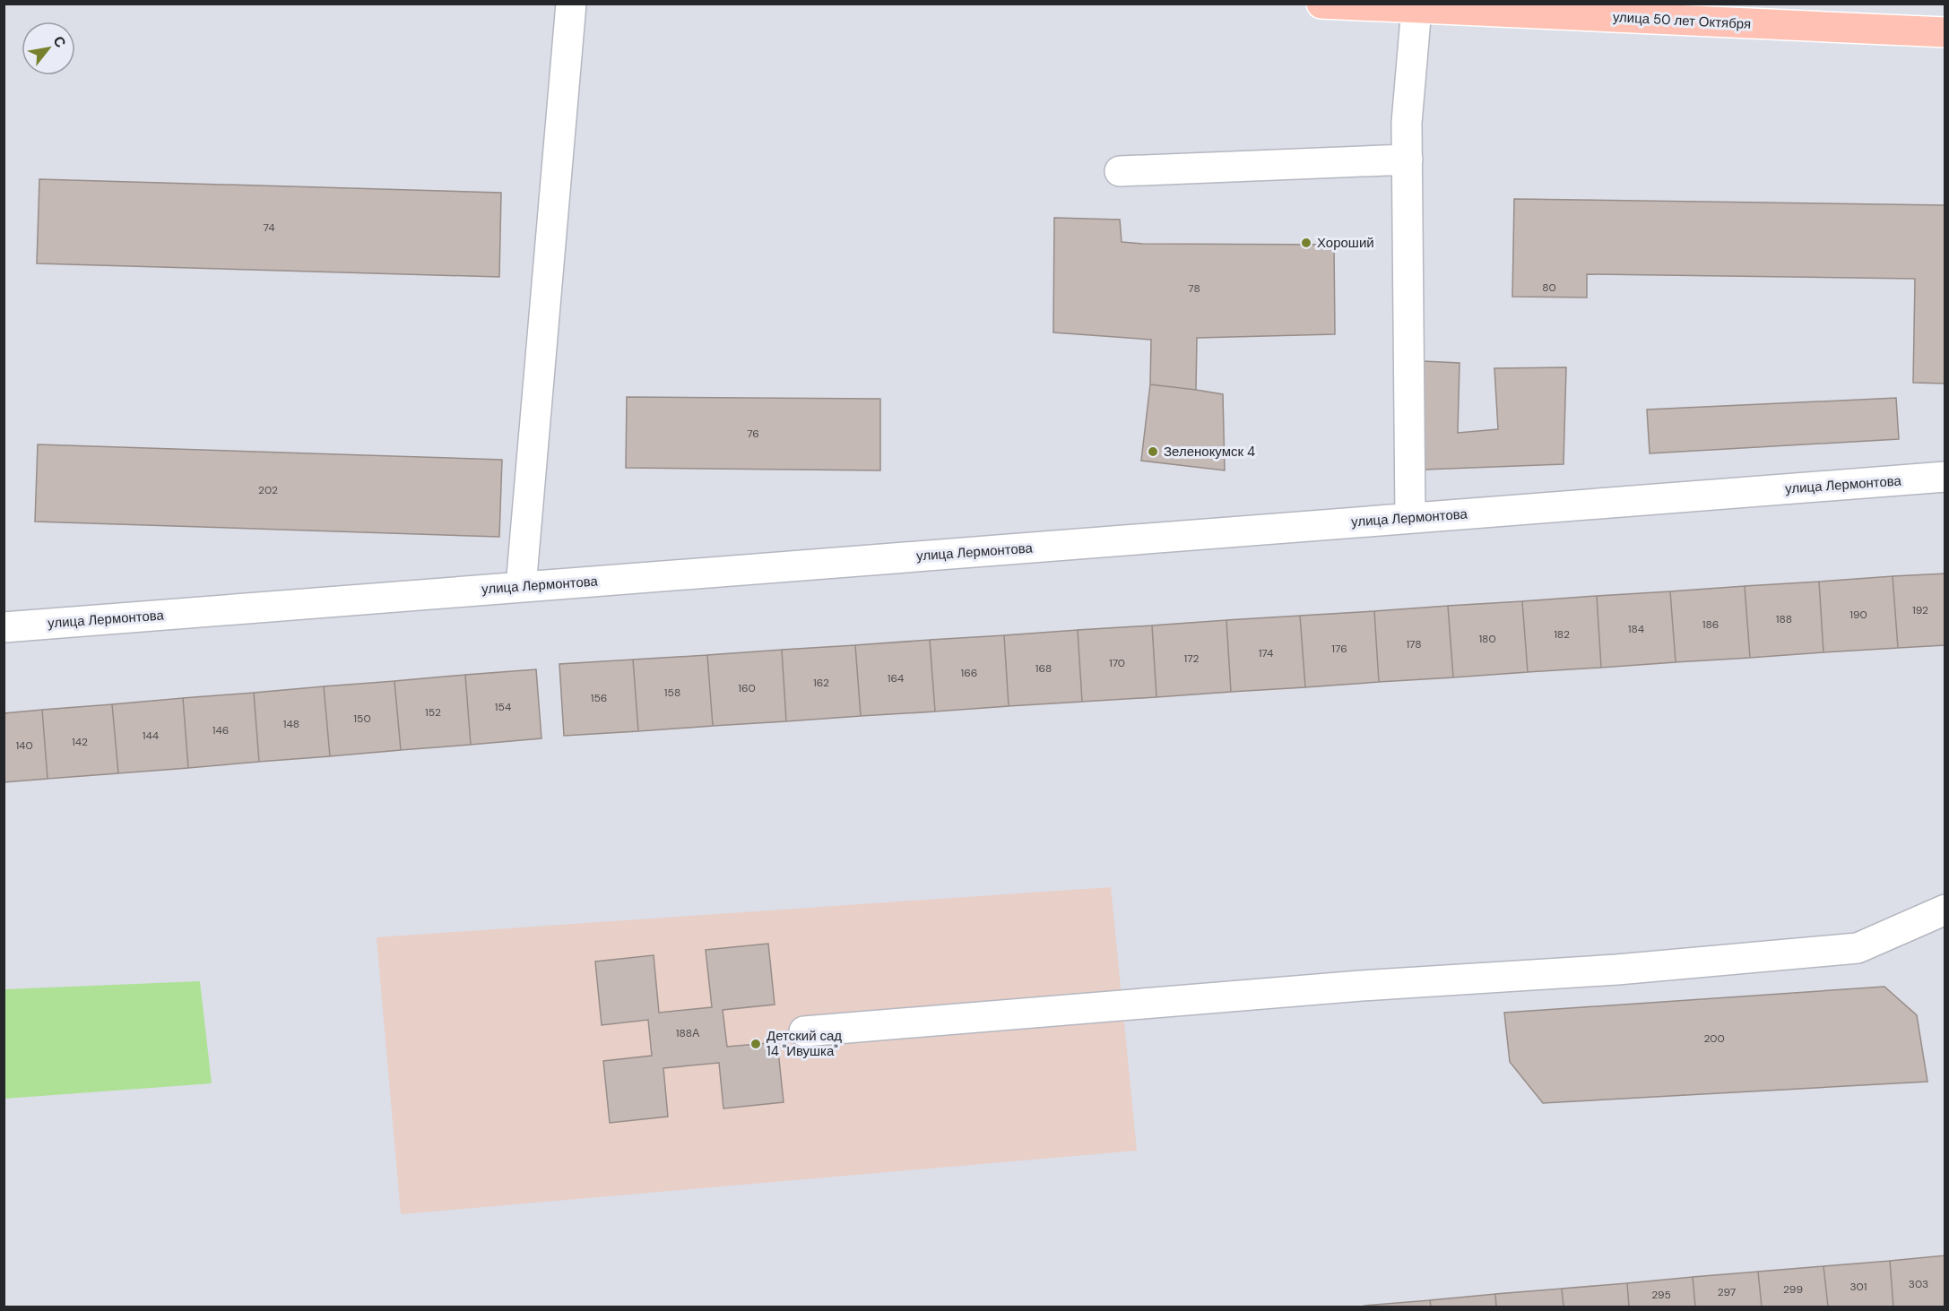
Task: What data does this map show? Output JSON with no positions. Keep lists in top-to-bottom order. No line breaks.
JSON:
{"streets":{"highway":["улица 50 лет Октября"],"street":["улица Лермонтова"]},"places":["Хороший","Зеленокумск 4","Детский сад 14 \"Ивушка\""],"house_numbers":["74","80","78","76","202","192","190","188","186","184","182","180","178","176","174","172","170","168","166","164","162","160","158","156","154","152","150","148","146","144","142","140","188А","200","303","301","299","297","295"],"north":"top right"}
